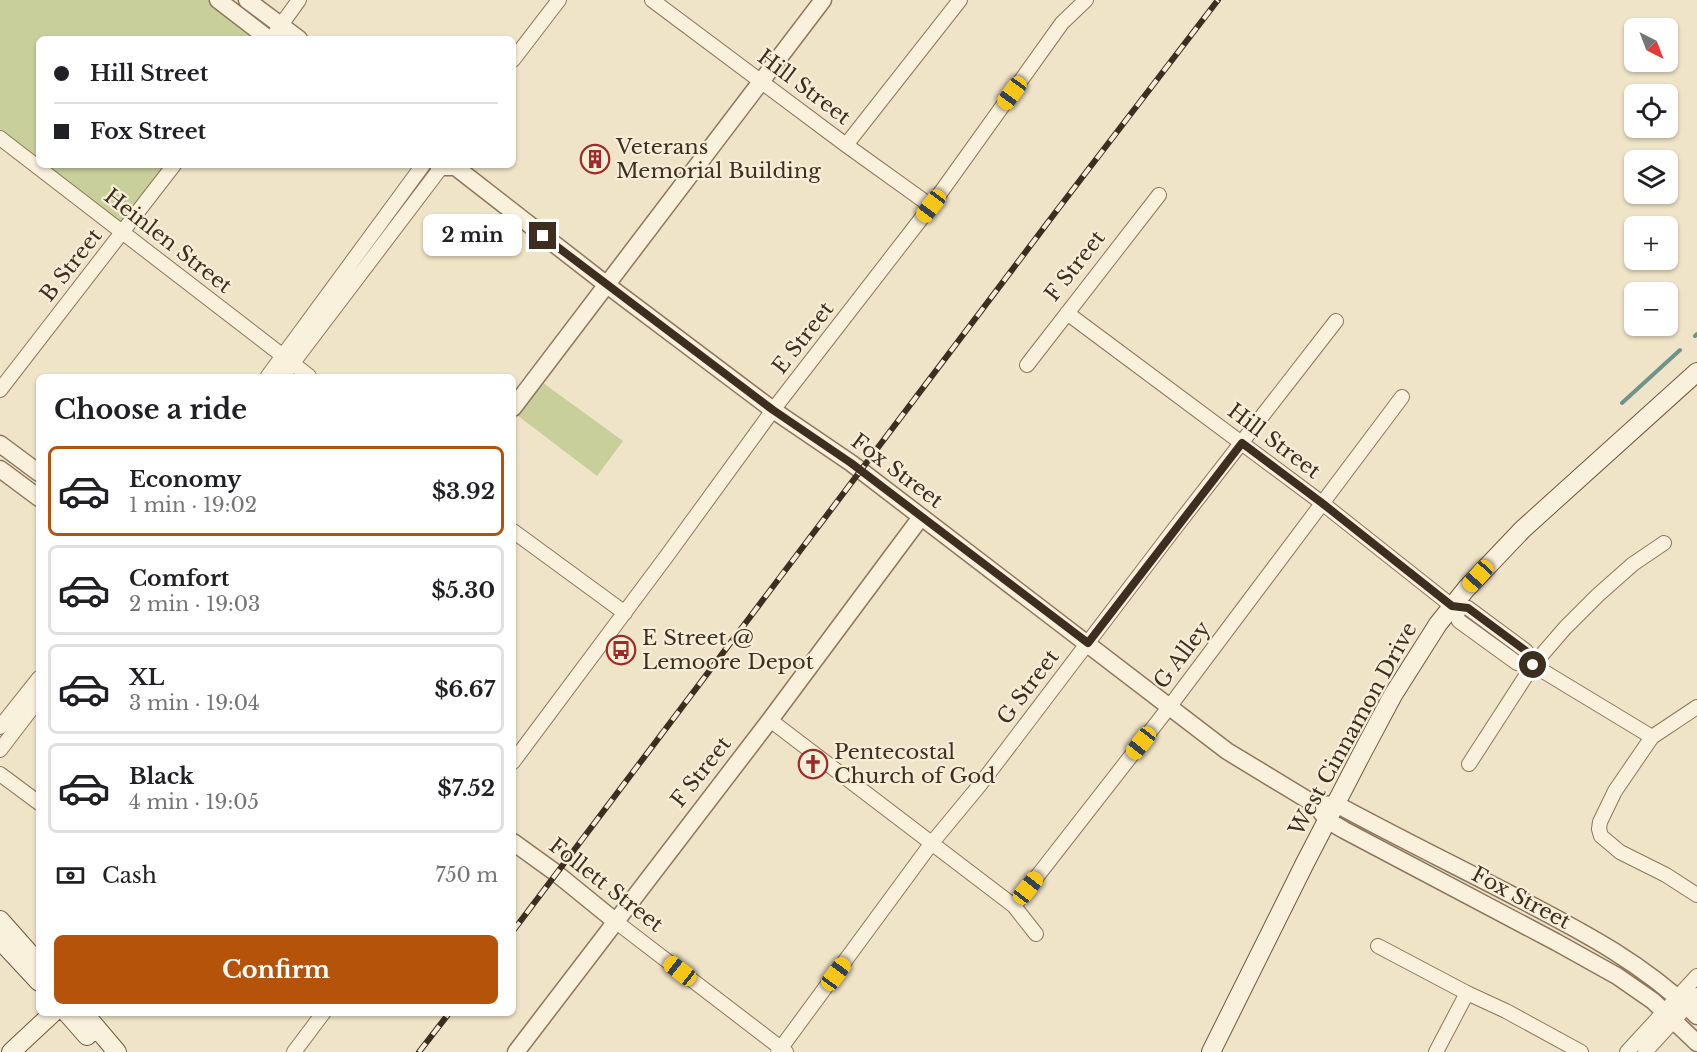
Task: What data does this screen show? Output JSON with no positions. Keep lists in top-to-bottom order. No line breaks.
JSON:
{"streets":{"main road":["West Cinnamon Drive"],"street":["Hill Street","Heinlen Street","B Street","F Street","E Street","Fox Street","G Alley","G Street","Follett Street"]},"crossings":[["Hill Street","F Street"],["Hill Street","E Street"],["Hill Street","G Alley"],["Hill Street","G Street"],["Hill Street","West Cinnamon Drive"],["Heinlen Street","B Street"],["F Street","Fox Street"],["F Street","Follett Street"],["E Street","Fox Street"],["Fox Street","G Alley"],["Fox Street","G Street"],["Fox Street","West Cinnamon Drive"],["G Street","Follett Street"]],"places":{"building":["Veterans Memorial Building"],"bus stop":["E Street @ Lemoore Depot"],"church":["Pentecostal Church of God"]},"north":"bottom right","page":{"map_buttons":["+","−"],"banner":["Hill Street","Fox Street"],"bubble":"2 min","heading":"Choose a ride","list":[{"name":"Economy","note":"1 min · 19:02","value":"$3.92"},{"name":"Comfort","note":"2 min · 19:03","value":"$5.30"},{"name":"XL","note":"3 min · 19:04","value":"$6.67"},{"name":"Black","note":"4 min · 19:05","value":"$7.52"}],"pay":["Cash","750 m"],"buttons":"Confirm"}}
